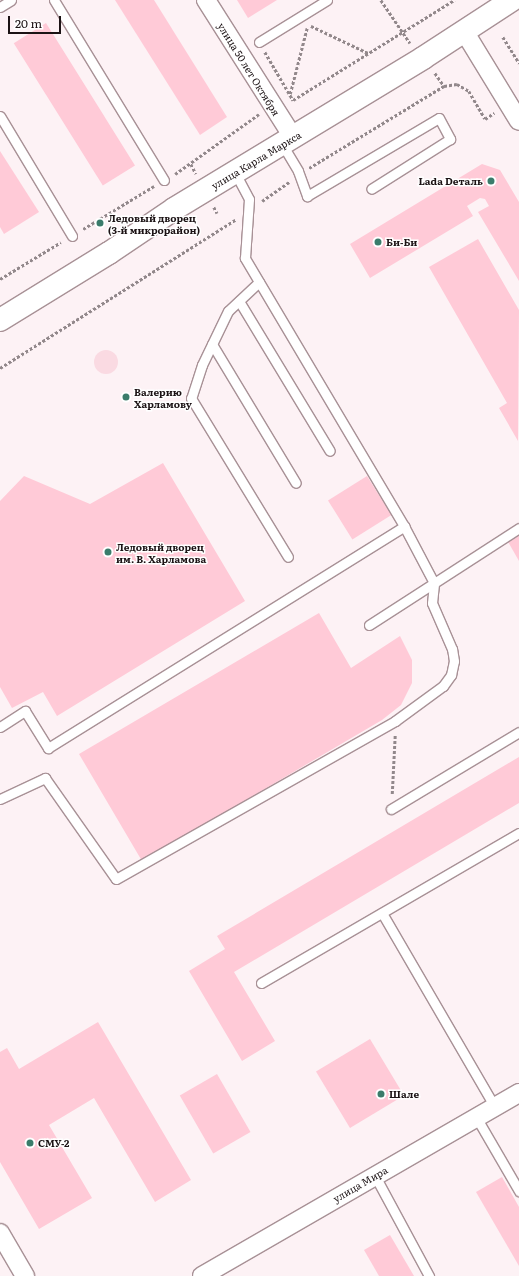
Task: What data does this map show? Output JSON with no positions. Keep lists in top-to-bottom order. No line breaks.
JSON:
{"streets":{"street":["улица 50 лет Октября","улица Карла Маркса","улица Мира"]},"crossings":[["улица 50 лет Октября","улица Карла Маркса"]],"places":["Lada Dеталь","Ледовый дворец (3-й микрорайон)","Би-Би","Валерию Харламову","Ледовый дворец им. В. Харламова","Шале","СМУ-2"],"scale_bar":"20 m"}
